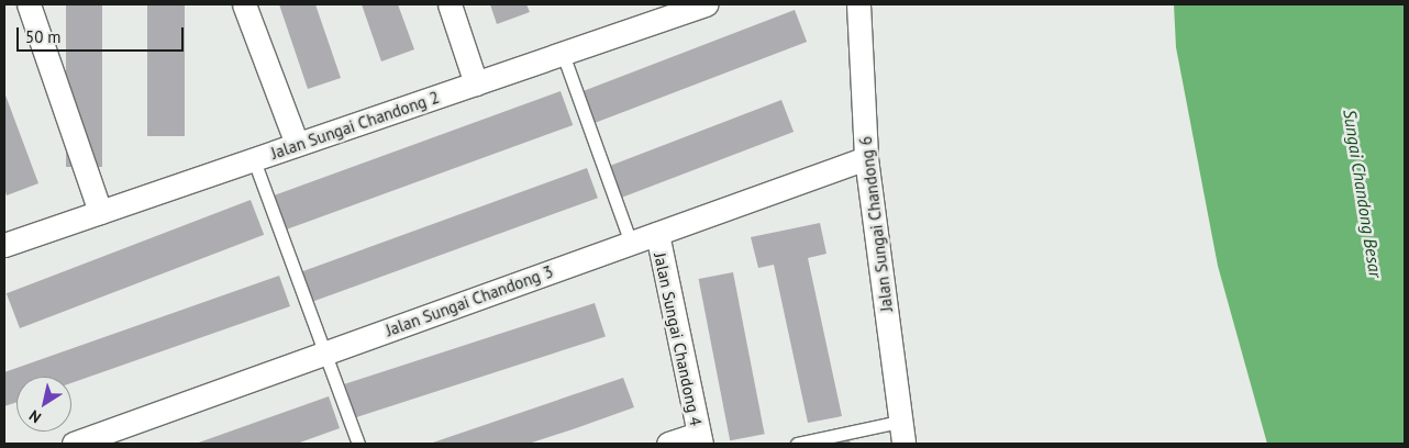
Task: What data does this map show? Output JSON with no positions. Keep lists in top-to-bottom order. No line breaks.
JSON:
{"streets":{"street":["Jalan Sungai Chandong 2","Jalan Sungai Chandong 6","Jalan Sungai Chandong 3","Jalan Sungai Chandong 4"]},"crossings":[["Jalan Sungai Chandong 6","Jalan Sungai Chandong 3"],["Jalan Sungai Chandong 3","Jalan Sungai Chandong 4"]],"water":["Sungai Chandong Besar"],"scale_bar":"50 m","north":"bottom left"}
